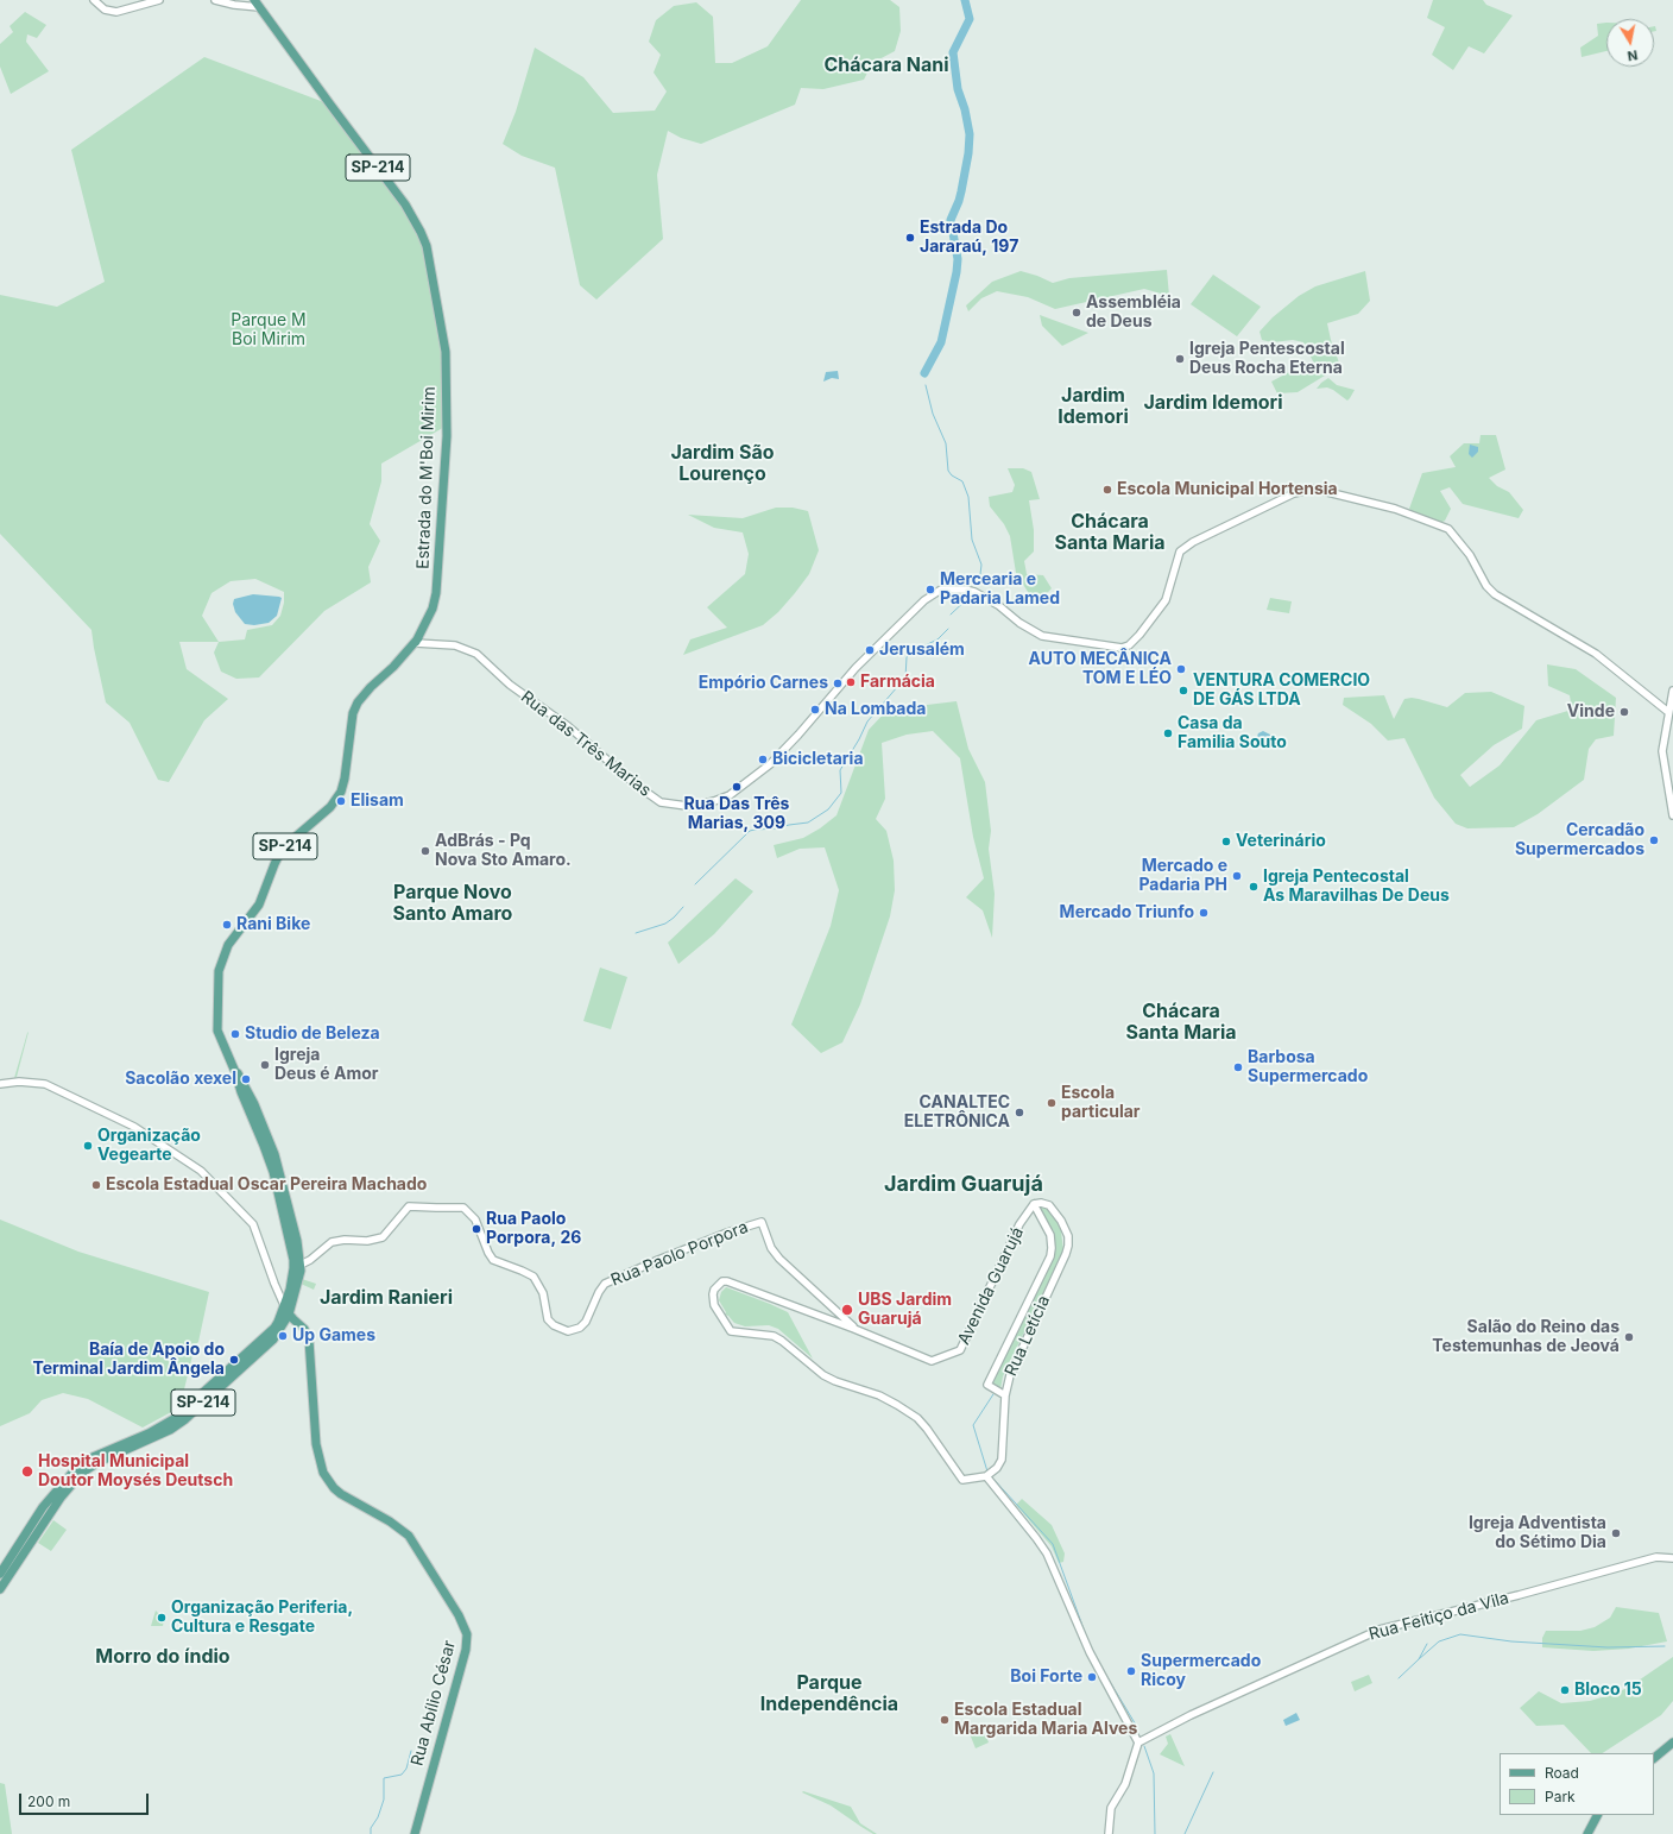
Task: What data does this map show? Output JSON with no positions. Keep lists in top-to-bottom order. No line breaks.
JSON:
{"streets":{"main road":["SP-214","Estrada do M'Boi Mirim","Rua Abílio César"],"street":["Rua das Três Marias","Rua Paolo Porpora","Avenida Guarujá","Rua Letícia","Rua Feitiço da Vila"]},"crossings":[["Estrada do M'Boi Mirim","Rua das Três Marias"],["Estrada do M'Boi Mirim","Rua Paolo Porpora"],["Estrada do M'Boi Mirim","Rua Abílio César"],["Avenida Guarujá","Rua Letícia"]],"districts":["Chácara Nani","Jardim Idemori","Jardim Idemori","Jardim São Lourenço","Chácara Santa Maria","Parque Novo Santo Amaro","Chácara Santa Maria","Jardim Guarujá","Jardim Ranieri","Morro do índio","Parque Independência"],"parks":["Parque M Boi Mirim"],"places":["Estrada Do Jararaú, 197","Assembléia de Deus","Igreja Pentescostal Deus Rocha Eterna","Escola Municipal Hortensia","Mercearia e Padaria Lamed","Jerusalém","AUTO MECÂNICA TOM E LÉO","Farmácia","Empório Carnes","VENTURA COMERCIO DE GÁS LTDA","Na Lombada","Vinde","Casa da Familia Souto","Bicicletaria","Rua Das Três Marias, 309","Elisam","Cercadão Supermercados","Veterinário","AdBrás - Pq Nova Sto Amaro.","Mercado e Padaria PH","Igreja Pentecostal As Maravilhas De Deus","Mercado Triunfo","Rani Bike","Studio de Beleza","Igreja Deus é Amor","Barbosa Supermercado","Sacolão xexel","Escola particular","CANALTEC ELETRÔNICA","Organização Vegearte","Escola Estadual Oscar Pereira Machado","Rua Paolo Porpora, 26","UBS Jardim Guarujá","Up Games","Salão do Reino das Testemunhas de Jeová","Baía de Apoio do Terminal Jardim Ângela","Hospital Municipal Doutor Moysés Deutsch","Igreja Adventista do Sétimo Dia","Organização Periferia, Cultura e Resgate","Supermercado Ricoy","Boi Forte","Bloco 15","Escola Estadual Margarida Maria Alves"],"legend":["Road","Park"],"scale_bar":"200 m","north":"bottom"}
